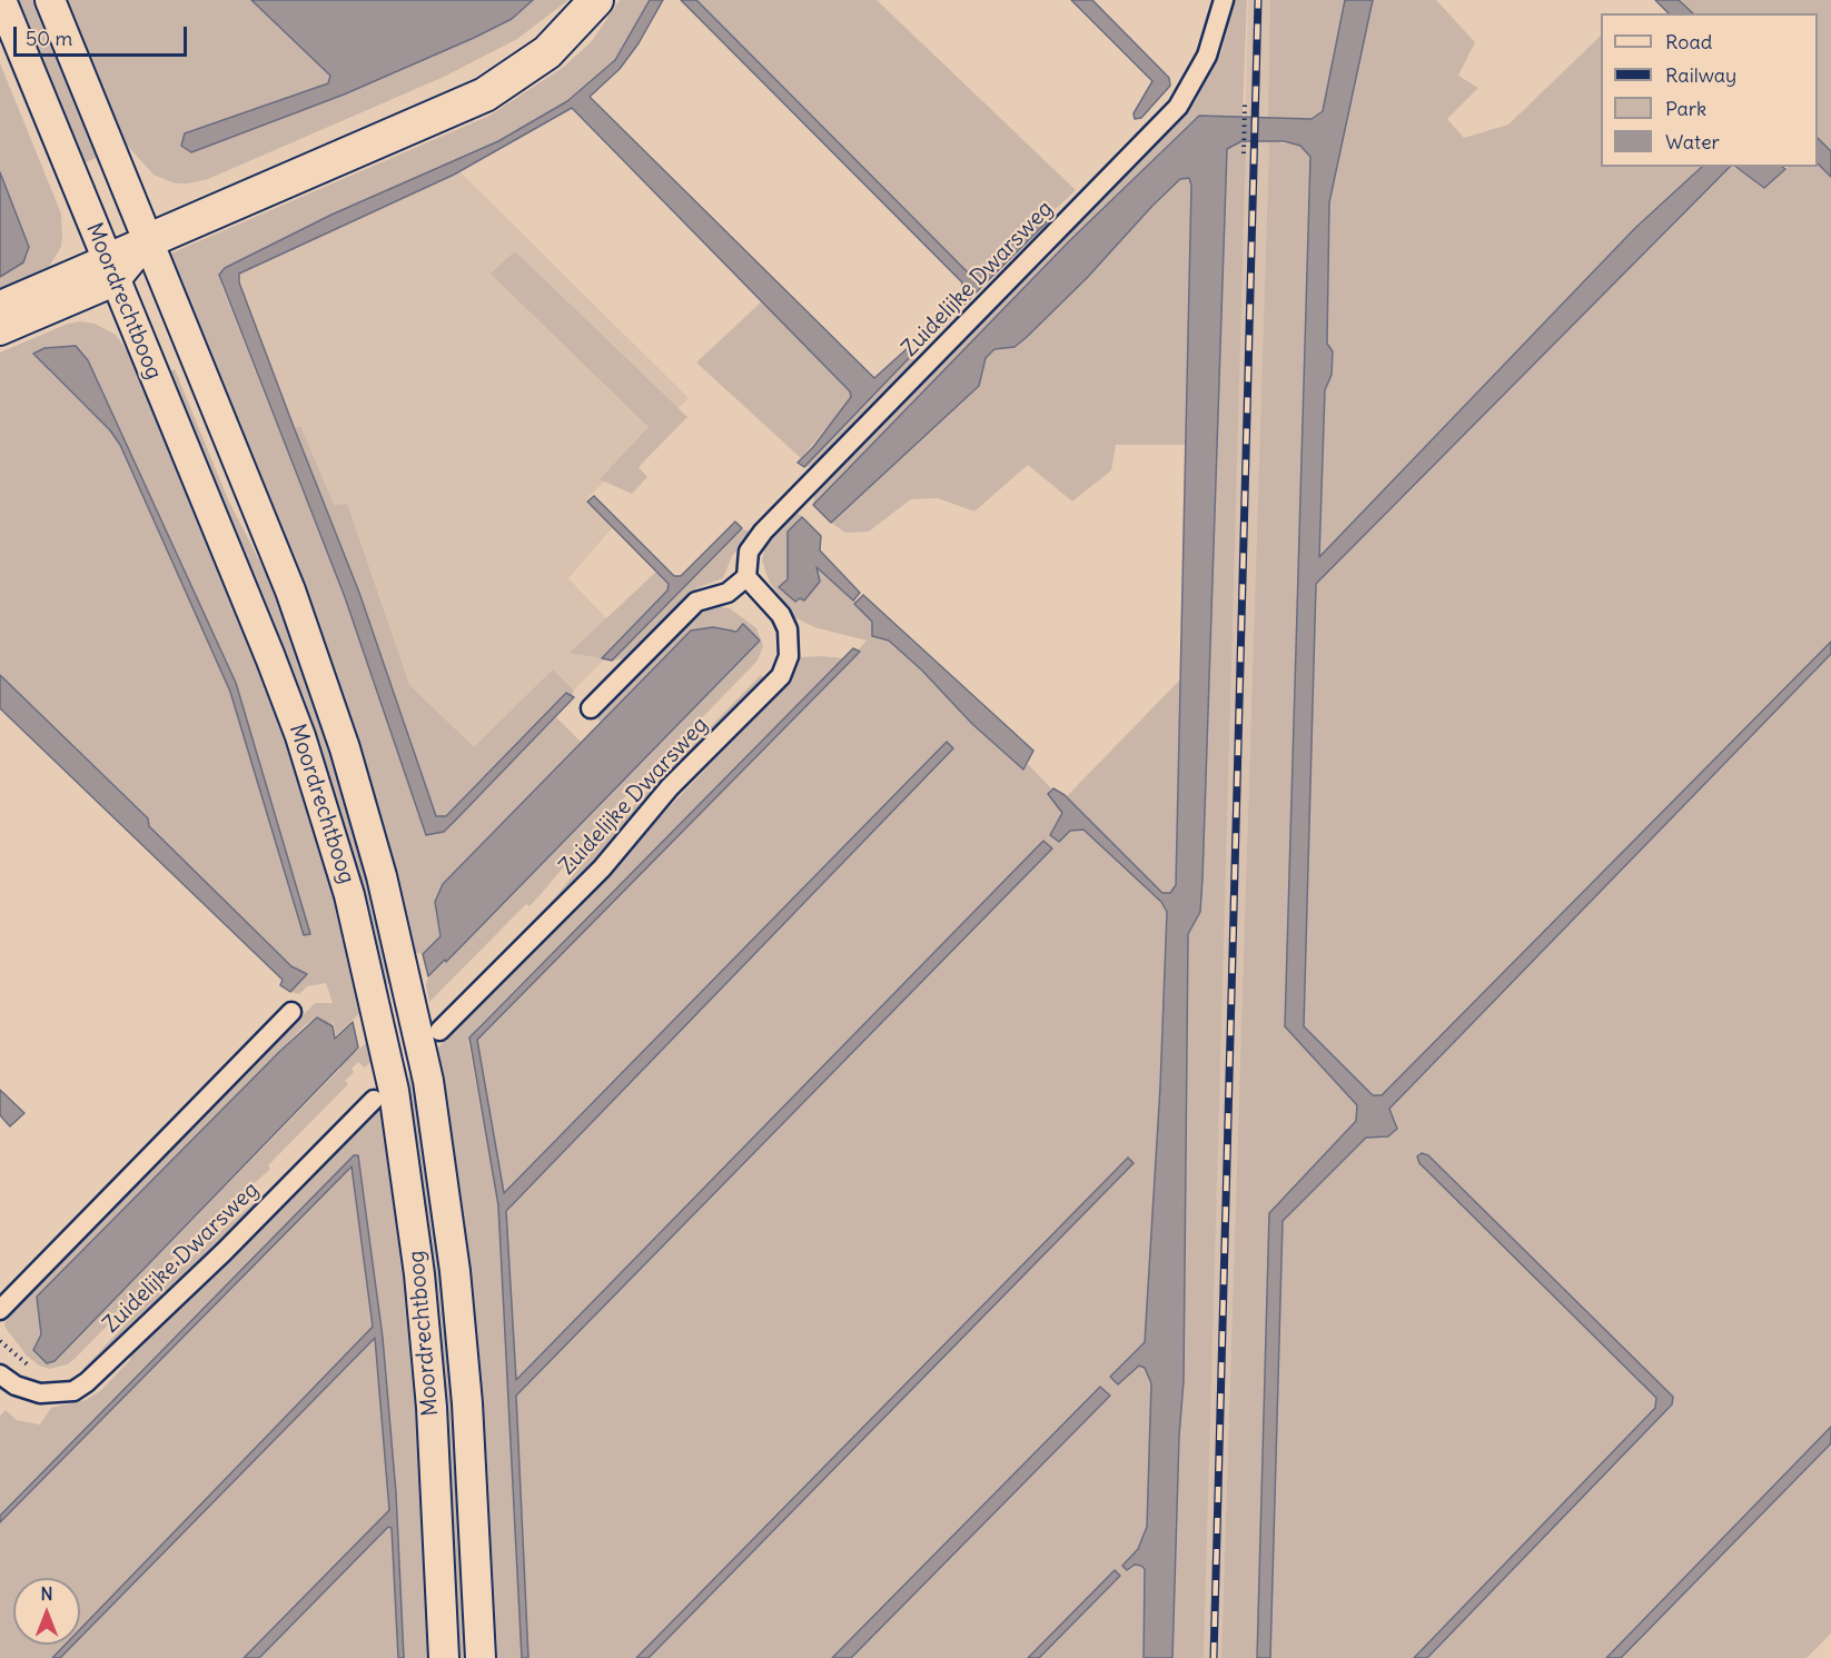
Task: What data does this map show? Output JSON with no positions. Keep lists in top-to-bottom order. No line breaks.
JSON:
{"streets":{"main road":["Moordrechtboog"],"street":["Zuidelijke Dwarsweg"]},"legend":["Road","Railway","Park","Water"],"scale_bar":"50 m","north":"top"}
